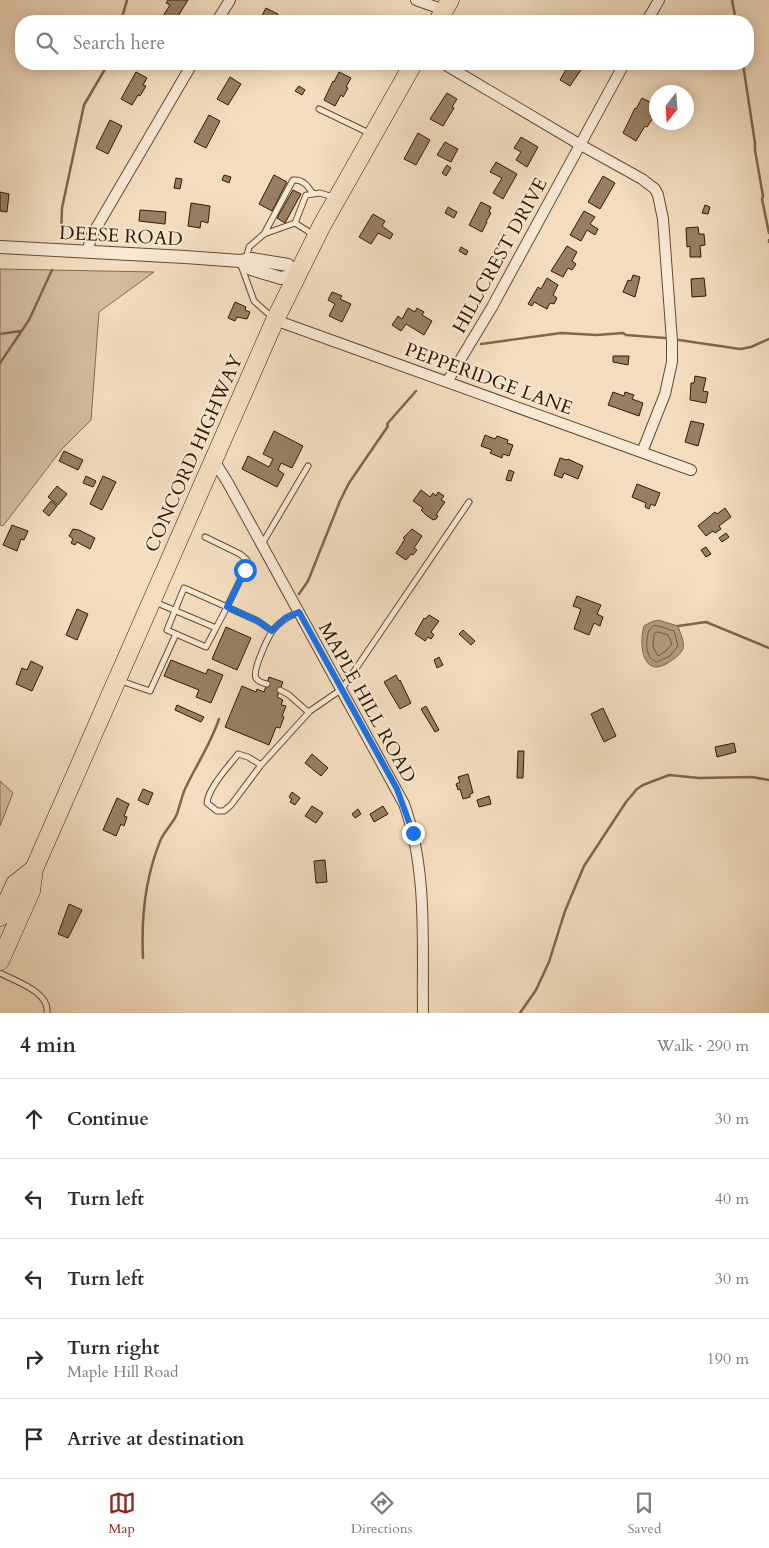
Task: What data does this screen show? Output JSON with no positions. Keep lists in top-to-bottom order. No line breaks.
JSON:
{"streets":{"highway":["CONCORD HIGHWAY"],"street":["DEESE ROAD","HILLCREST DRIVE","PEPPERIDGE LANE","MAPLE HILL ROAD"]},"crossings":[["DEESE ROAD","CONCORD HIGHWAY"],["HILLCREST DRIVE","PEPPERIDGE LANE"],["PEPPERIDGE LANE","CONCORD HIGHWAY"],["CONCORD HIGHWAY","MAPLE HILL ROAD"]],"north":"bottom","page":{"search":"Search here","heading":["4 min","Walk · 290 m"],"list":[["Continue","30 m"],["Turn left","40 m"],["Turn left","30 m"],["Turn right","Maple Hill Road","190 m"],"Arrive at destination"],"nav":["Map","Directions","Saved"]}}
